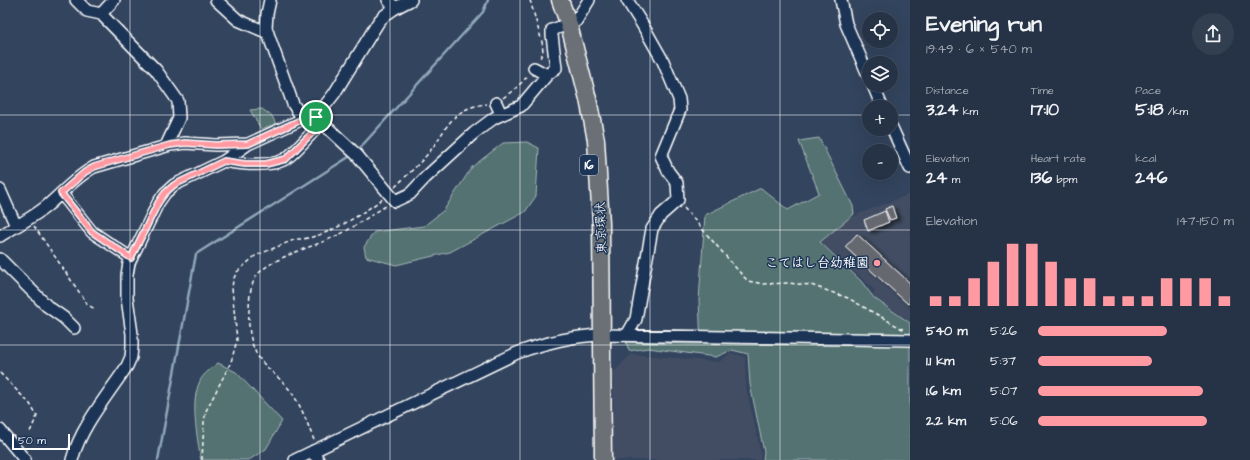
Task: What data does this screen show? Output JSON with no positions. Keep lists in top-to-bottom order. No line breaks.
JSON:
{"streets":{"highway":["16","東京環状"]},"places":["こてはし台幼稚園"],"scale_bar":"50 m","page":{"heading":["Evening run","19:49 · 6 × 540 m"],"map_buttons":["+","−"],"stats":[["Distance","3.24 km"],["Time","17:10"],["Pace","5:18 /km"],["Elevation","24 m"],["Heart rate","136 bpm"],["kcal","246"]],"chart":["Elevation","147–150 m"],"list":[{"name":"540 m","note":"5:26"},{"name":"1.1 km","note":"5:37"},{"name":"1.6 km","note":"5:07"},{"name":"2.2 km","note":"5:06"}],"scale":"50 m"}}
